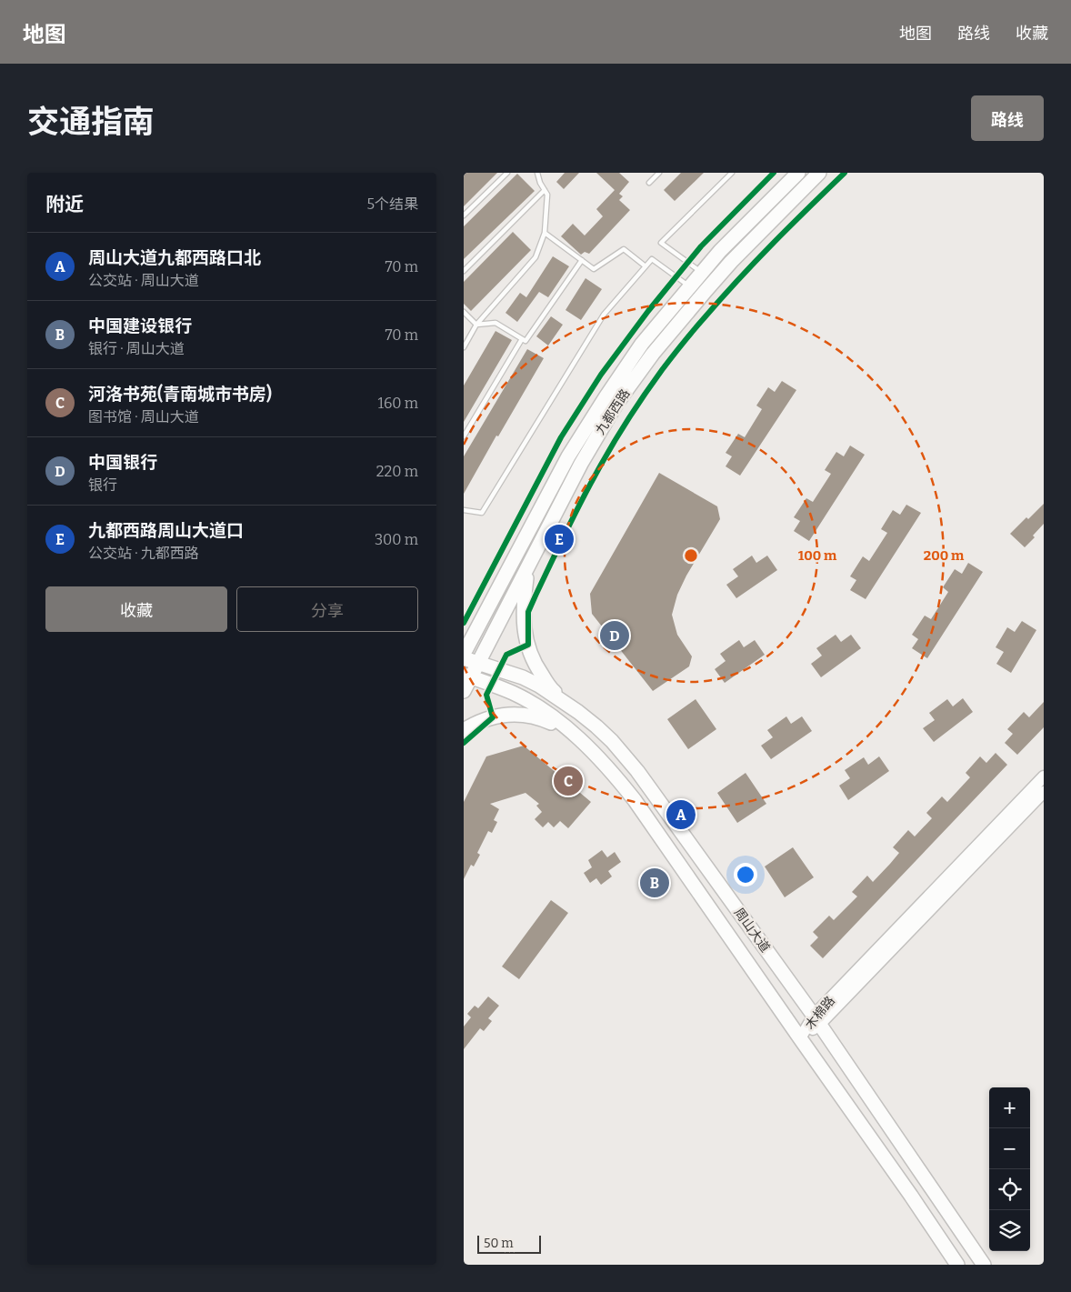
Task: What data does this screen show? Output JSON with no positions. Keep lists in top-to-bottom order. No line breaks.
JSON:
{"streets":{"main road":["九都西路","周山大道","木棉路"]},"crossings":[["九都西路","周山大道"],["周山大道","木棉路"]],"scale_bar":"50 m","page":{"header":"地图","nav":["地图","路线","收藏"],"title":"交通指南","buttons":["路线",["收藏","分享"]],"heading":["附近","5个结果"],"list":[{"mark":"A","name":"周山大道九都西路口北","note":"公交站 · 周山大道","value":"70 m"},{"mark":"B","name":"中国建设银行","note":"银行 · 周山大道","value":"70 m"},{"mark":"C","name":"河洛书苑(青南城市书房)","note":"图书馆 · 周山大道","value":"160 m"},{"mark":"D","name":"中国银行","note":"银行","value":"220 m"},{"mark":"E","name":"九都西路周山大道口","note":"公交站 · 九都西路","value":"300 m"}],"pins":["E","D","C","A","B"],"map_buttons":["+","−"],"scale":"50 m"},"rings":["100 m","200 m"]}
